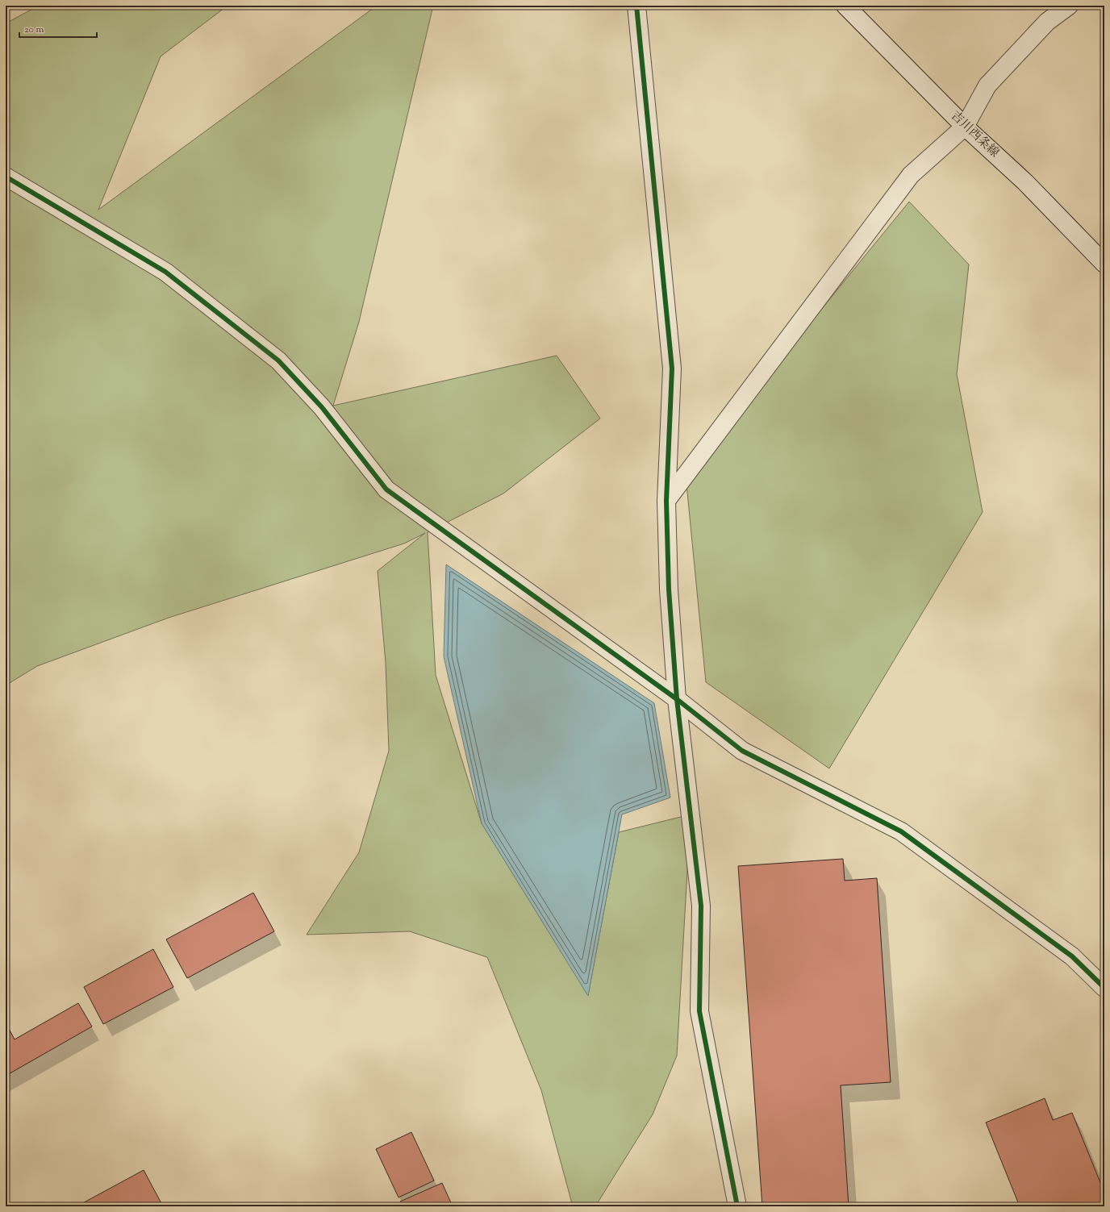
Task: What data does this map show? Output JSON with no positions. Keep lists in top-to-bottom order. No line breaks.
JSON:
{"streets":{"street":["吉川西条線"]},"scale_bar":"20 m"}
